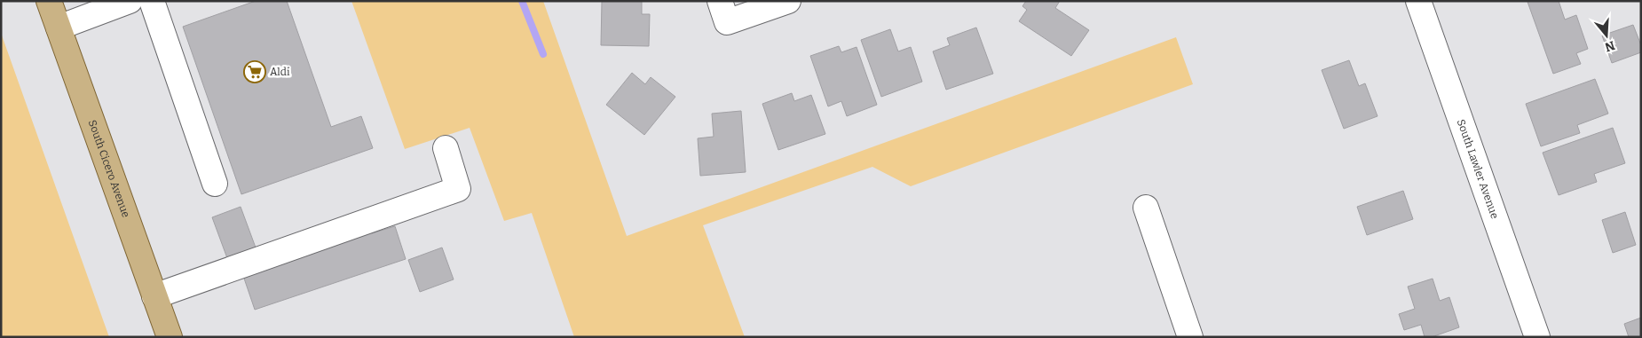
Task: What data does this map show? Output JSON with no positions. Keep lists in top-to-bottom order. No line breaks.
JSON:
{"streets":{"main road":["South Cicero Avenue"],"street":["South Lawler Avenue"]},"places":{"supermarket":["Aldi"]},"north":"bottom"}
